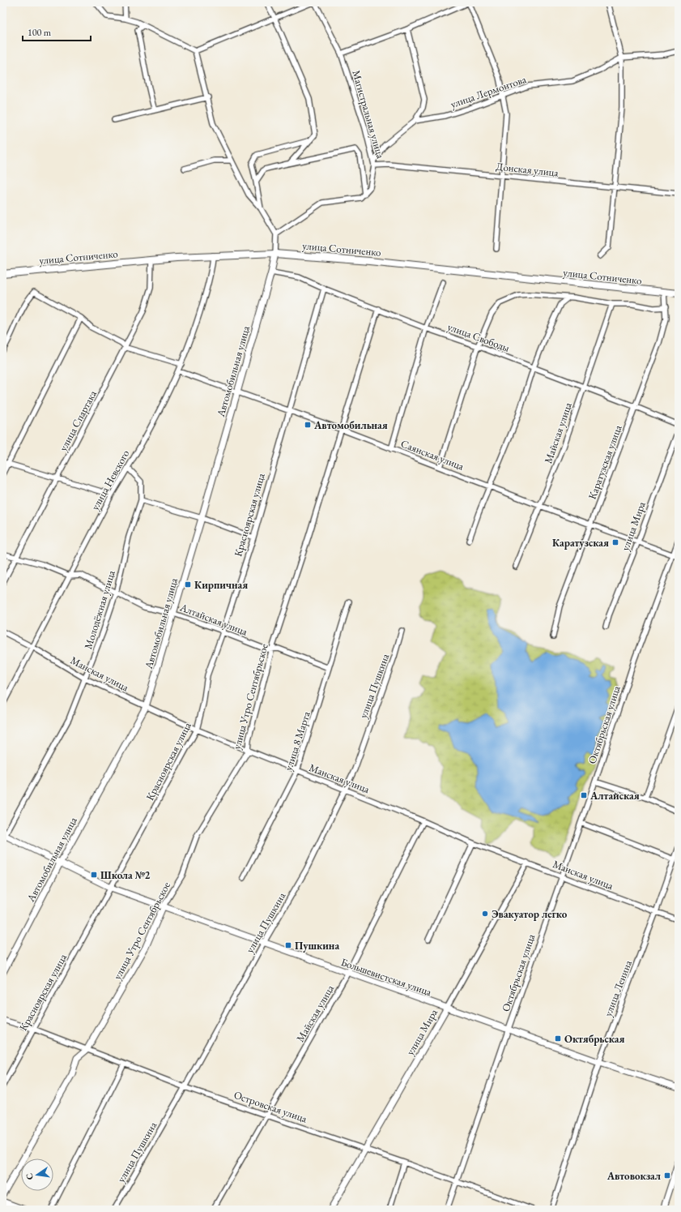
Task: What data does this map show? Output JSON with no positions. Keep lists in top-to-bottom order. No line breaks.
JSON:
{"streets":{"main road":["улица Сотниченко"],"street":["улица Лермонтова","Магистральная улица","Донская улица","улица Свободы","Автомобильная улица","улица Спартака","Майская улица","Саянская улица","Каратузская улица","улица Невского","Красноярская улица","улица Мира","Молодёжная улица","Алтайская улица","Манская улица","улица Пушкина","улица Утро Сентябрьское","Октябрьская улица","улица 8 Марта","Большевистская улица","улица Ленина","Островская улица"]},"crossings":[["Магистральная улица","Донская улица"],["улица Сотниченко","Автомобильная улица"],["улица Сотниченко","улица Спартака"],["улица Сотниченко","Каратузская улица"],["улица Сотниченко","улица Невского"],["улица Свободы","Автомобильная улица"],["улица Свободы","Майская улица"],["улица Свободы","Каратузская улица"],["улица Свободы","Красноярская улица"],["улица Свободы","улица Утро Сентябрьское"],["Автомобильная улица","Саянская улица"],["Автомобильная улица","Алтайская улица"],["Автомобильная улица","Манская улица"],["Автомобильная улица","Большевистская улица"],["улица Спартака","Алтайская улица"],["Майская улица","Саянская улица"],["Майская улица","Манская улица"],["Майская улица","Большевистская улица"],["Майская улица","Островская улица"],["Саянская улица","Каратузская улица"],["Саянская улица","улица Невского"],["Саянская улица","Красноярская улица"],["Саянская улица","улица Мира"],["Саянская улица","улица Утро Сентябрьское"],["Саянская улица","Октябрьская улица"],["улица Невского","Молодёжная улица"],["улица Невского","Алтайская улица"],["улица Невского","Манская улица"],["Красноярская улица","Алтайская улица"],["Красноярская улица","Манская улица"],["Красноярская улица","Большевистская улица"],["Красноярская улица","Островская улица"],["улица Мира","Манская улица"],["улица Мира","Большевистская улица"],["улица Мира","Островская улица"],["Молодёжная улица","Алтайская улица"],["Молодёжная улица","Манская улица"],["Молодёжная улица","Большевистская улица"],["Алтайская улица","улица Утро Сентябрьское"],["Алтайская улица","улица 8 Марта"],["Манская улица","улица Пушкина"],["Манская улица","улица Утро Сентябрьское"],["Манская улица","Октябрьская улица"],["Манская улица","улица 8 Марта"],["Манская улица","улица Ленина"],["улица Пушкина","Большевистская улица"],["улица Пушкина","Островская улица"],["улица Утро Сентябрьское","Большевистская улица"],["улица Утро Сентябрьское","Островская улица"],["Октябрьская улица","Большевистская улица"],["Октябрьская улица","Островская улица"],["Большевистская улица","улица Ленина"]],"places":{"transit":["Автомобильная","Каратузская","Кирпичная","Алтайская","Школа №2","Пушкина","Октябрьская","Автовокзал"],"other":["Эвакуатор легко"]},"scale_bar":"100 m","north":"left"}
